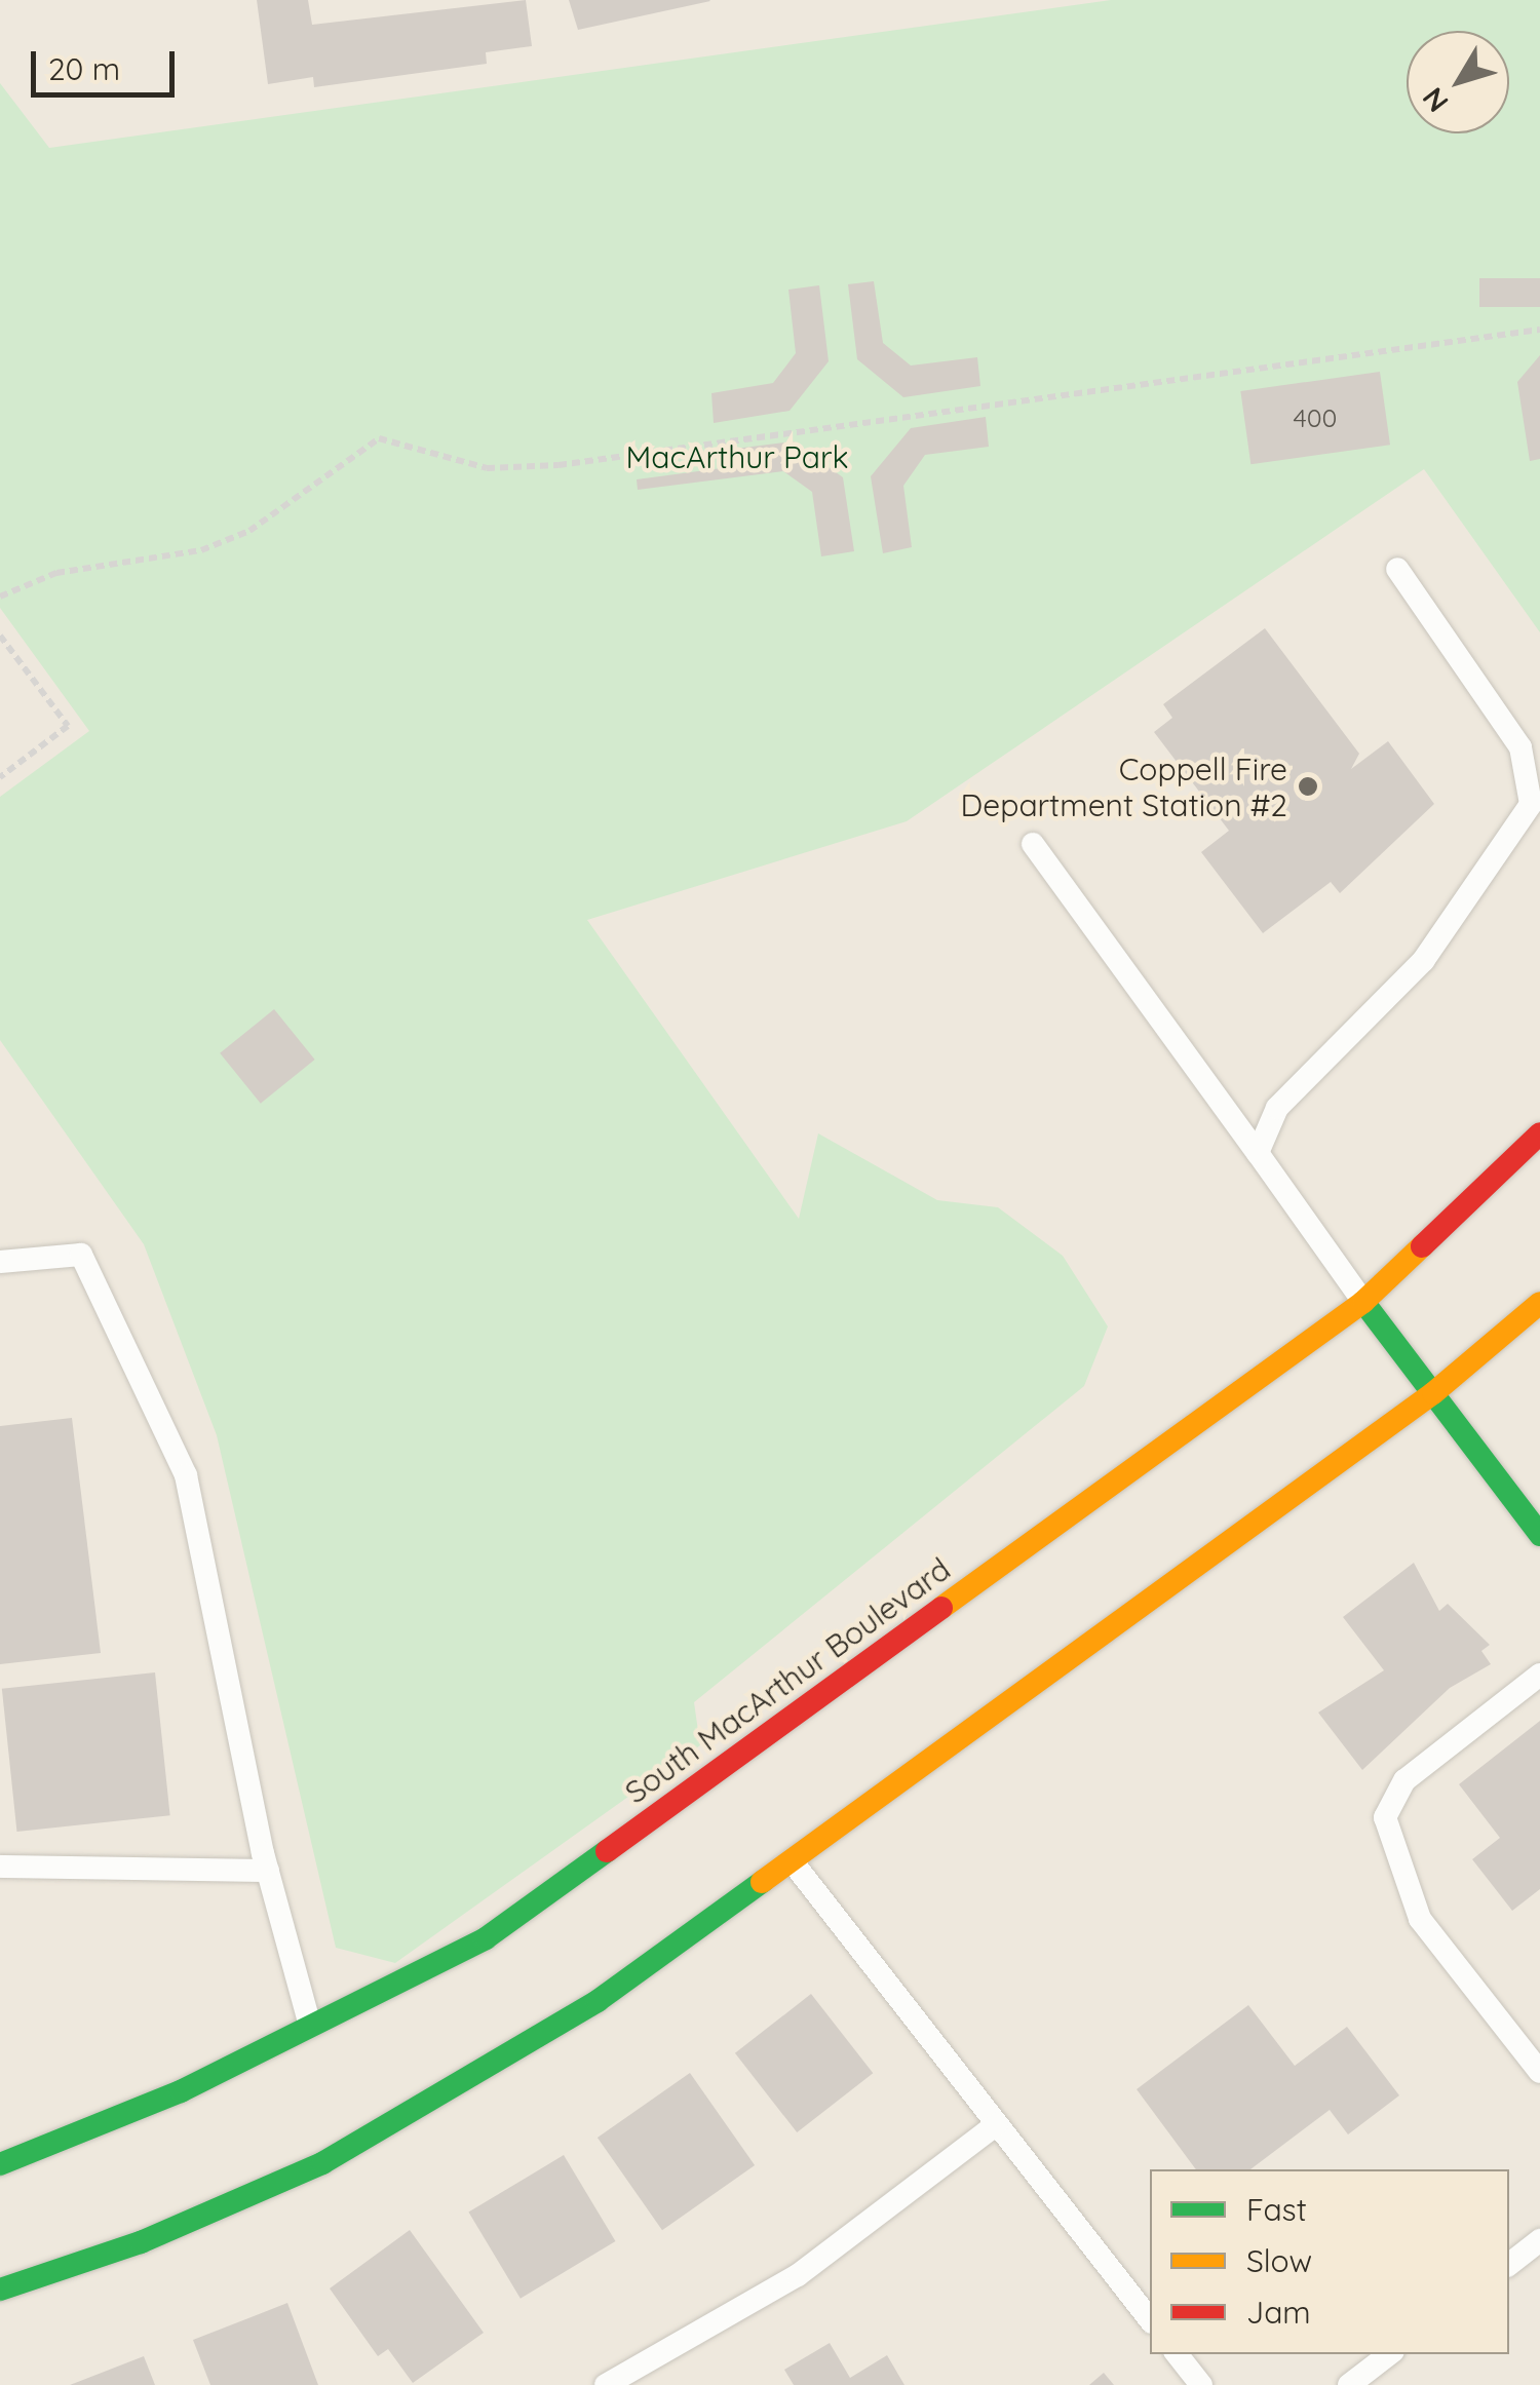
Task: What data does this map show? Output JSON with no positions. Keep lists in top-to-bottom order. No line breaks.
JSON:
{"streets":{"main road":["South MacArthur Boulevard"]},"parks":["MacArthur Park"],"places":["Coppell Fire Department Station #2"],"house_numbers":["400"],"legend":["Fast","Slow","Jam"],"scale_bar":"20 m","north":"bottom left"}
